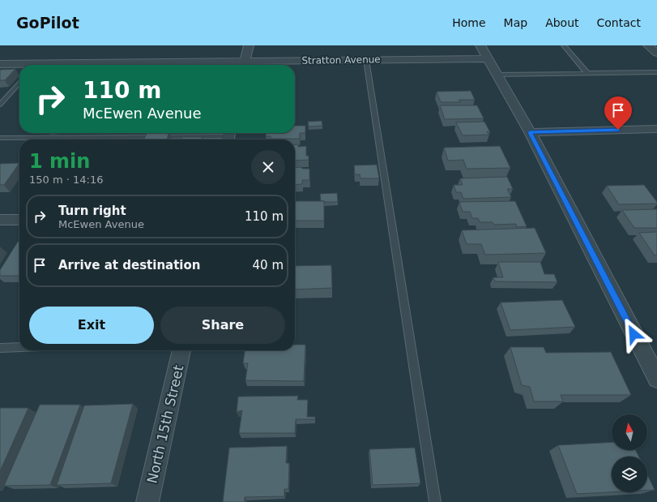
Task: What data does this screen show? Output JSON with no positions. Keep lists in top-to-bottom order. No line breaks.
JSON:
{"streets":{"street":["Stratton Avenue","North 15th Street"]},"north":"top","page":{"header":"GoPilot","nav":["Home","Map","About","Contact"],"turn":["110 m","McEwen Avenue"],"heading":["1 min","150 m · 14:16"],"list":[{"name":"Turn right","note":"McEwen Avenue","value":"110 m"},{"name":"Arrive at destination","value":"40 m"}],"buttons":["Exit","Share"]}}
